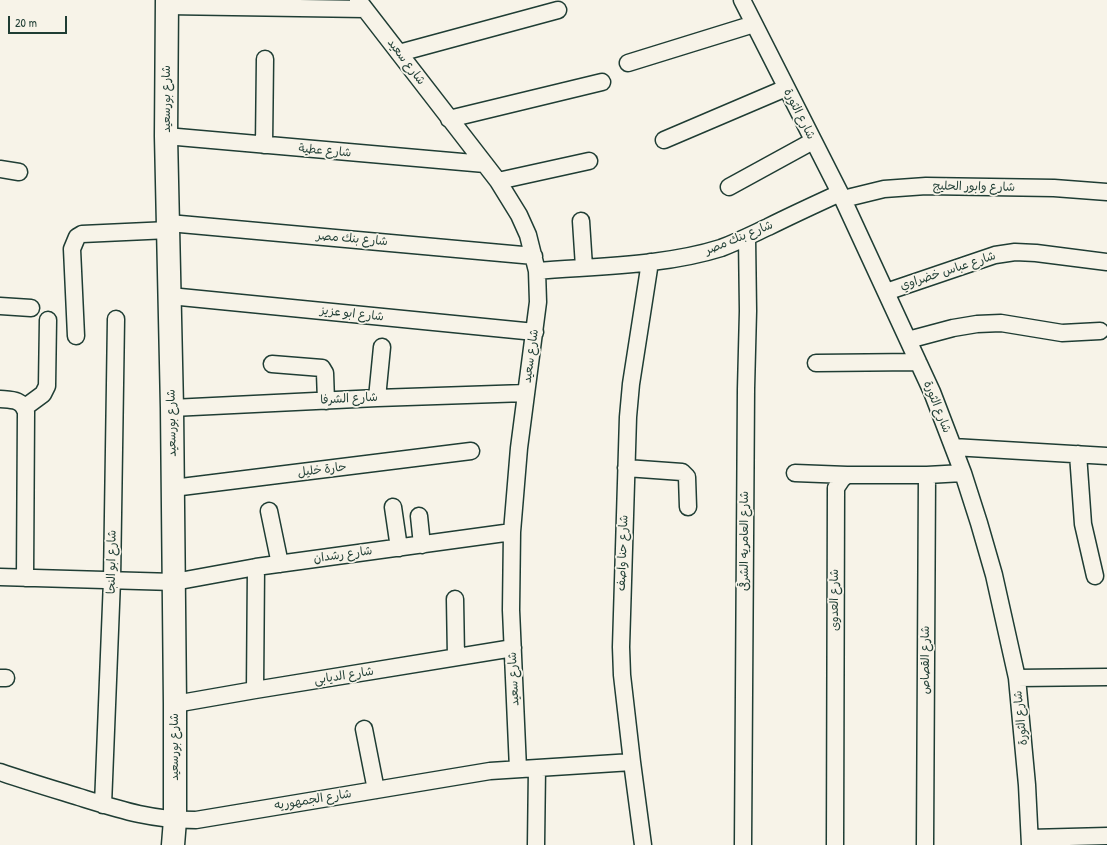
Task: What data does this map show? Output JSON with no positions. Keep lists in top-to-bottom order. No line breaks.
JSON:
{"streets":{"main road":["شارع بورسعيد"],"street":["شارع سعيد","شارع الثورة","شارع عطية","شارع وابور الحليج","شارع بنك مصر","شارع عباس خضراوي","شارع ابو عزيز","شارع الشرفا","حارة خليل","شارع العامريه الشرقى","شارع حنا واصف","شارع رشدان","شارع ابو النجا","شارع العدوى","شارع القصاص","شارع الديابى","شارع الجمهوريه"]},"crossings":[["شارع سعيد","شارع عطية"],["شارع سعيد","شارع بنك مصر"],["شارع سعيد","شارع ابو عزيز"],["شارع سعيد","شارع الشرفا"],["شارع سعيد","شارع رشدان"],["شارع سعيد","شارع الديابى"],["شارع سعيد","شارع الجمهوريه"],["شارع بورسعيد","شارع عطية"],["شارع بورسعيد","شارع بنك مصر"],["شارع بورسعيد","شارع ابو عزيز"],["شارع بورسعيد","شارع الشرفا"],["شارع بورسعيد","حارة خليل"],["شارع بورسعيد","شارع رشدان"],["شارع بورسعيد","شارع الديابى"],["شارع بورسعيد","شارع الجمهوريه"],["شارع الثورة","شارع وابور الحليج"],["شارع الثورة","شارع بنك مصر"],["شارع الثورة","شارع عباس خضراوي"],["شارع وابور الحليج","شارع بنك مصر"],["شارع بنك مصر","شارع العامريه الشرقى"],["شارع بنك مصر","شارع حنا واصف"],["شارع حنا واصف","شارع الجمهوريه"],["شارع رشدان","شارع ابو النجا"],["شارع ابو النجا","شارع الجمهوريه"]],"scale_bar":"20 m"}
